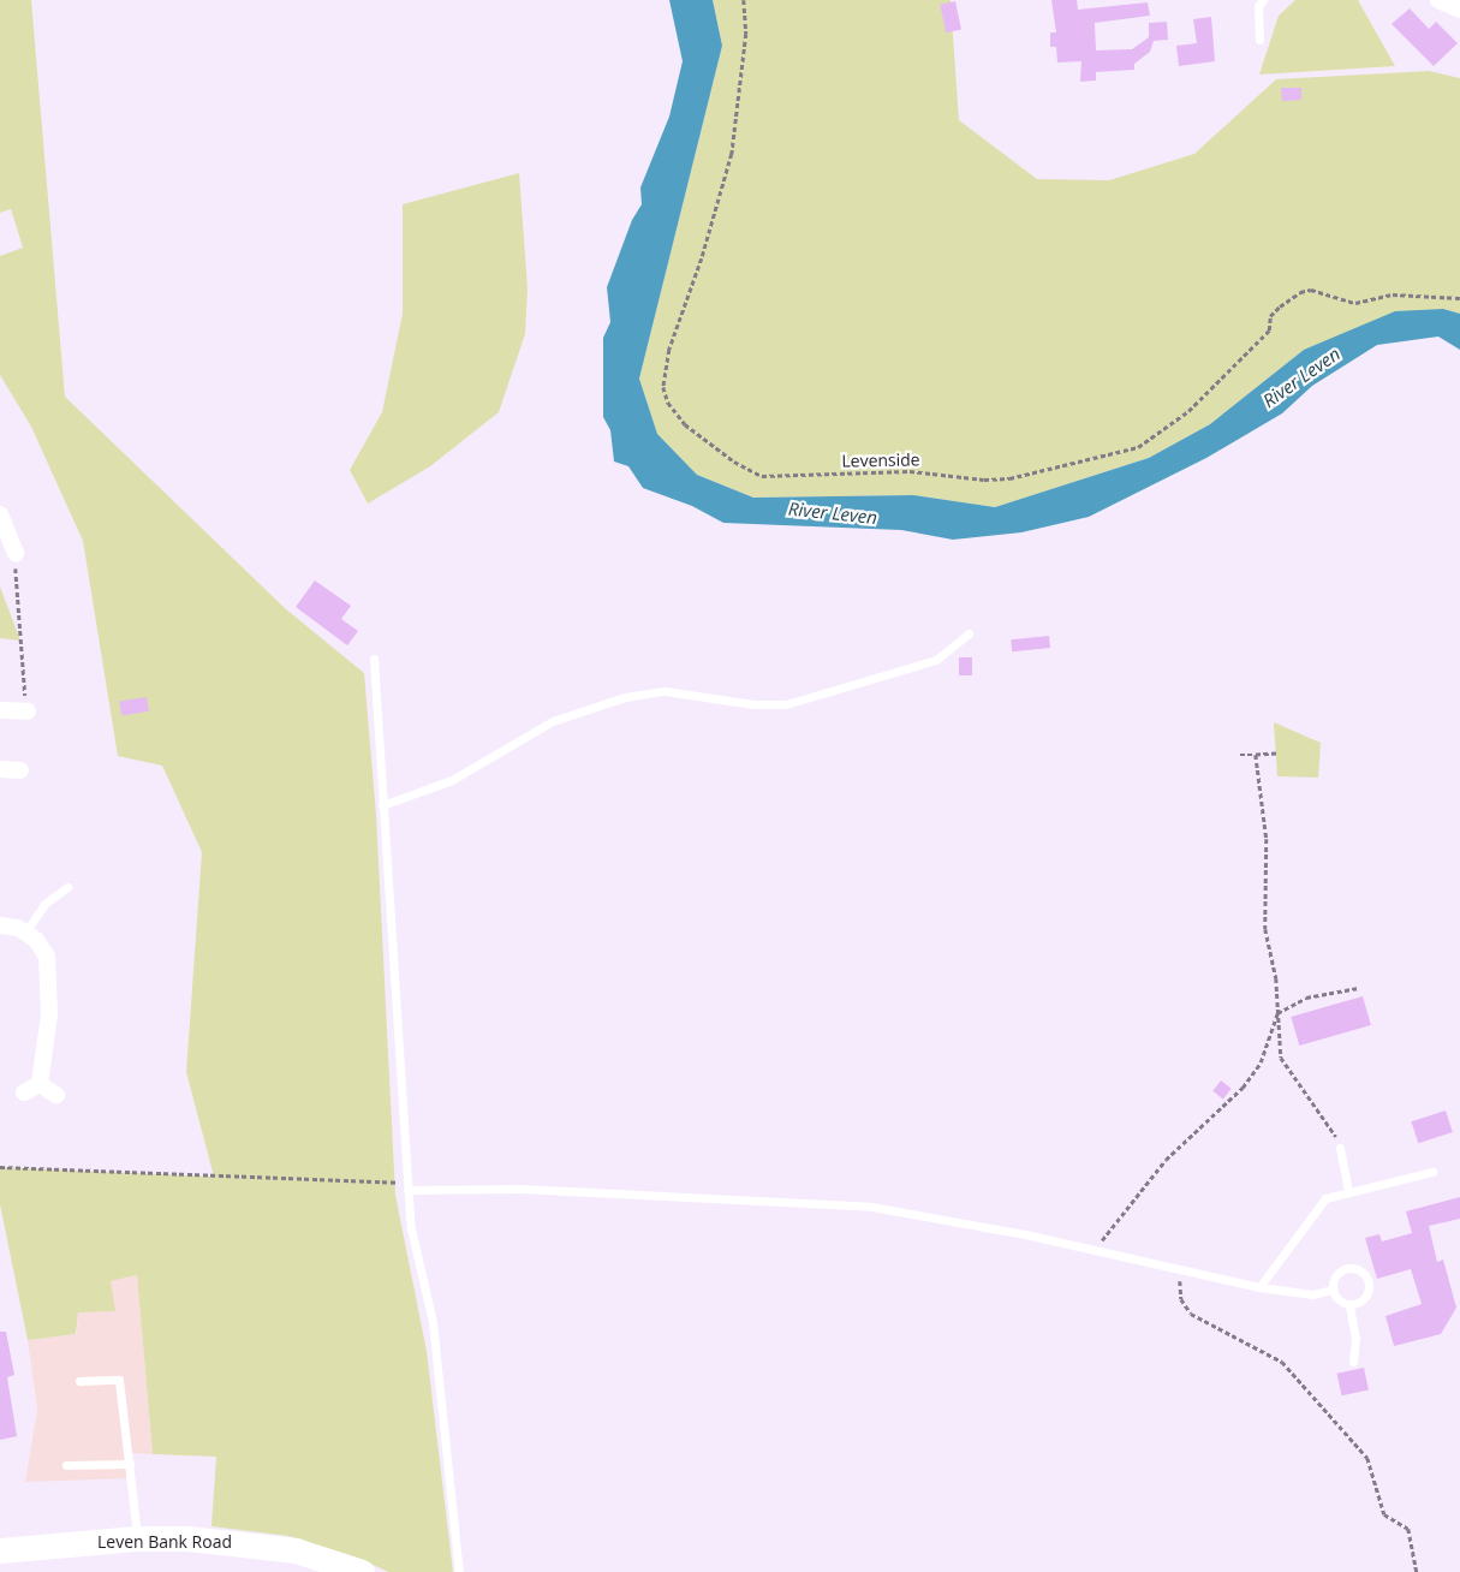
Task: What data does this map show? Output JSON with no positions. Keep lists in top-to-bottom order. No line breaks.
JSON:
{"streets":{"main road":["Leven Bank Road"],"path":["Levenside"]},"water":["River Leven"]}
